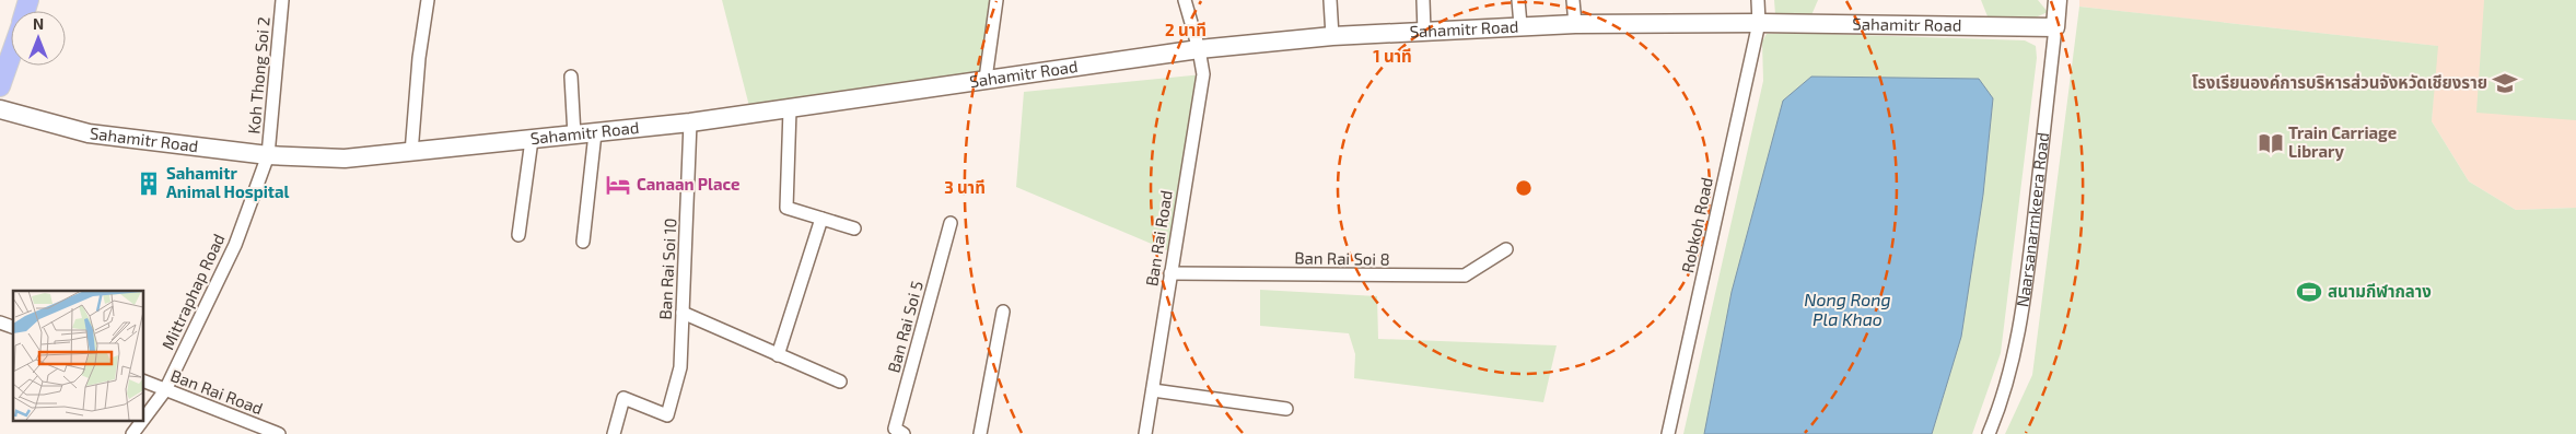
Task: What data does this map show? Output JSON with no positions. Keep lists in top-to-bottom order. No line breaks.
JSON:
{"streets":{"street":["Sahamitr Road","Koh Thong Soi 2","Naarsanarmkeera Road","Robkoh Road","Ban Rai Road","Ban Rai Soi 8","Ban Rai Soi 10","Mittraphap Road","Ban Rai Soi 5"]},"crossings":[["Sahamitr Road","Koh Thong Soi 2"],["Sahamitr Road","Naarsanarmkeera Road"],["Sahamitr Road","Robkoh Road"],["Sahamitr Road","Ban Rai Road"],["Sahamitr Road","Ban Rai Soi 10"],["Sahamitr Road","Mittraphap Road"],["Koh Thong Soi 2","Mittraphap Road"],["Ban Rai Road","Ban Rai Soi 8"],["Ban Rai Road","Mittraphap Road"]],"water":["Nong Rong Pla Khao"],"places":{"school or university":["โรงเรียนองค์การบริหารส่วนจังหวัดเชียงราย"],"library":["Train Carriage Library"],"building":["Sahamitr Animal Hospital"],"hotel":["Canaan Place"],"sports":["สนามกีฬากลาง"]},"north":"top","rings":["2 นาที","1 นาที","3 นาที"]}
